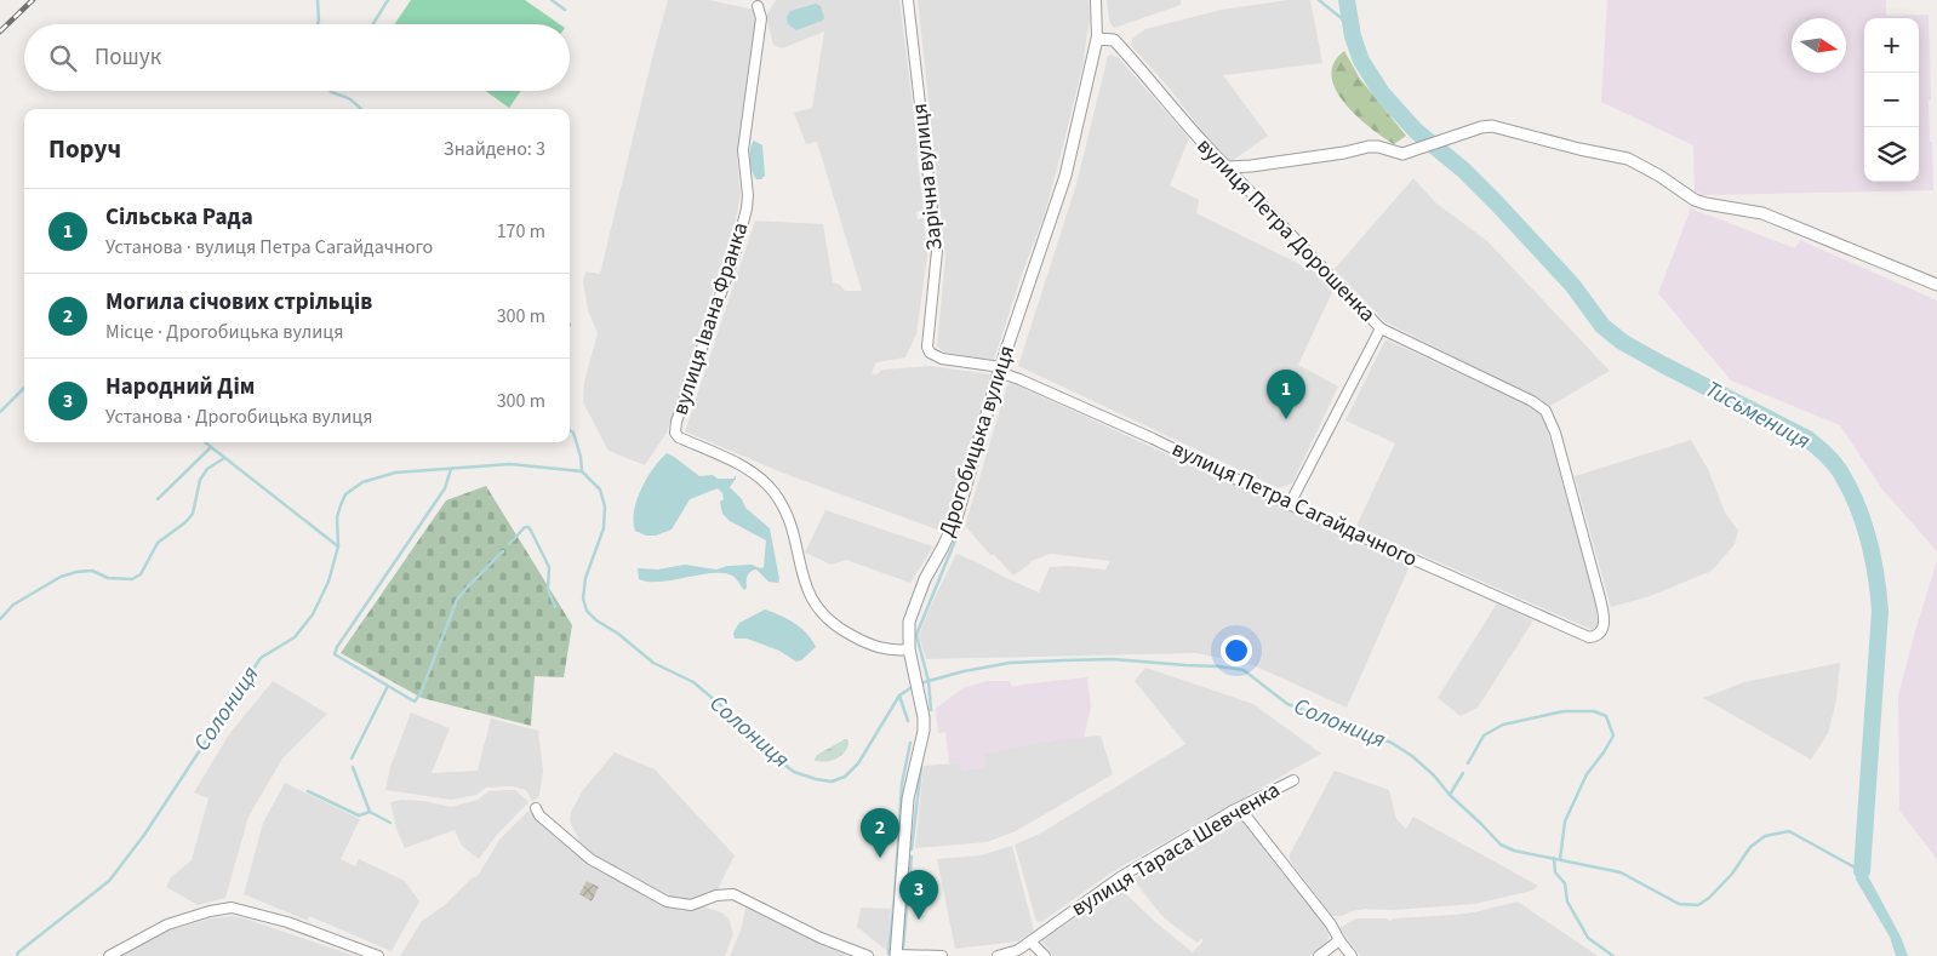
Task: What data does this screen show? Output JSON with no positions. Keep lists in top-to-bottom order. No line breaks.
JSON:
{"streets":{"street":["Зарічна вулиця","вулиця Петра Дорошенка","вулиця Івана Франка","Дрогобицька вулиця","вулиця Петра Сагайдачного","вулиця Тараса Шевченка"]},"crossings":[["Зарічна вулиця","Дрогобицька вулиця"],["Зарічна вулиця","вулиця Петра Сагайдачного"],["вулиця Петра Дорошенка","Дрогобицька вулиця"],["вулиця Петра Дорошенка","вулиця Петра Сагайдачного"],["вулиця Івана Франка","Дрогобицька вулиця"],["Дрогобицька вулиця","вулиця Петра Сагайдачного"]],"water":["Тисьмениця","Солониця"],"north":"right","page":{"map_buttons":["+","−"],"search":"Пошук","heading":["Поруч","Знайдено: 3"],"list":[{"mark":"1","name":"Сільська Рада","note":"Установа · вулиця Петра Сагайдачного","value":"170 m"},{"mark":"2","name":"Могила січових стрільців","note":"Місце · Дрогобицька вулиця","value":"300 m"},{"mark":"3","name":"Народний Дім","note":"Установа · Дрогобицька вулиця","value":"300 m"}],"pins":["1","2","3"]}}
